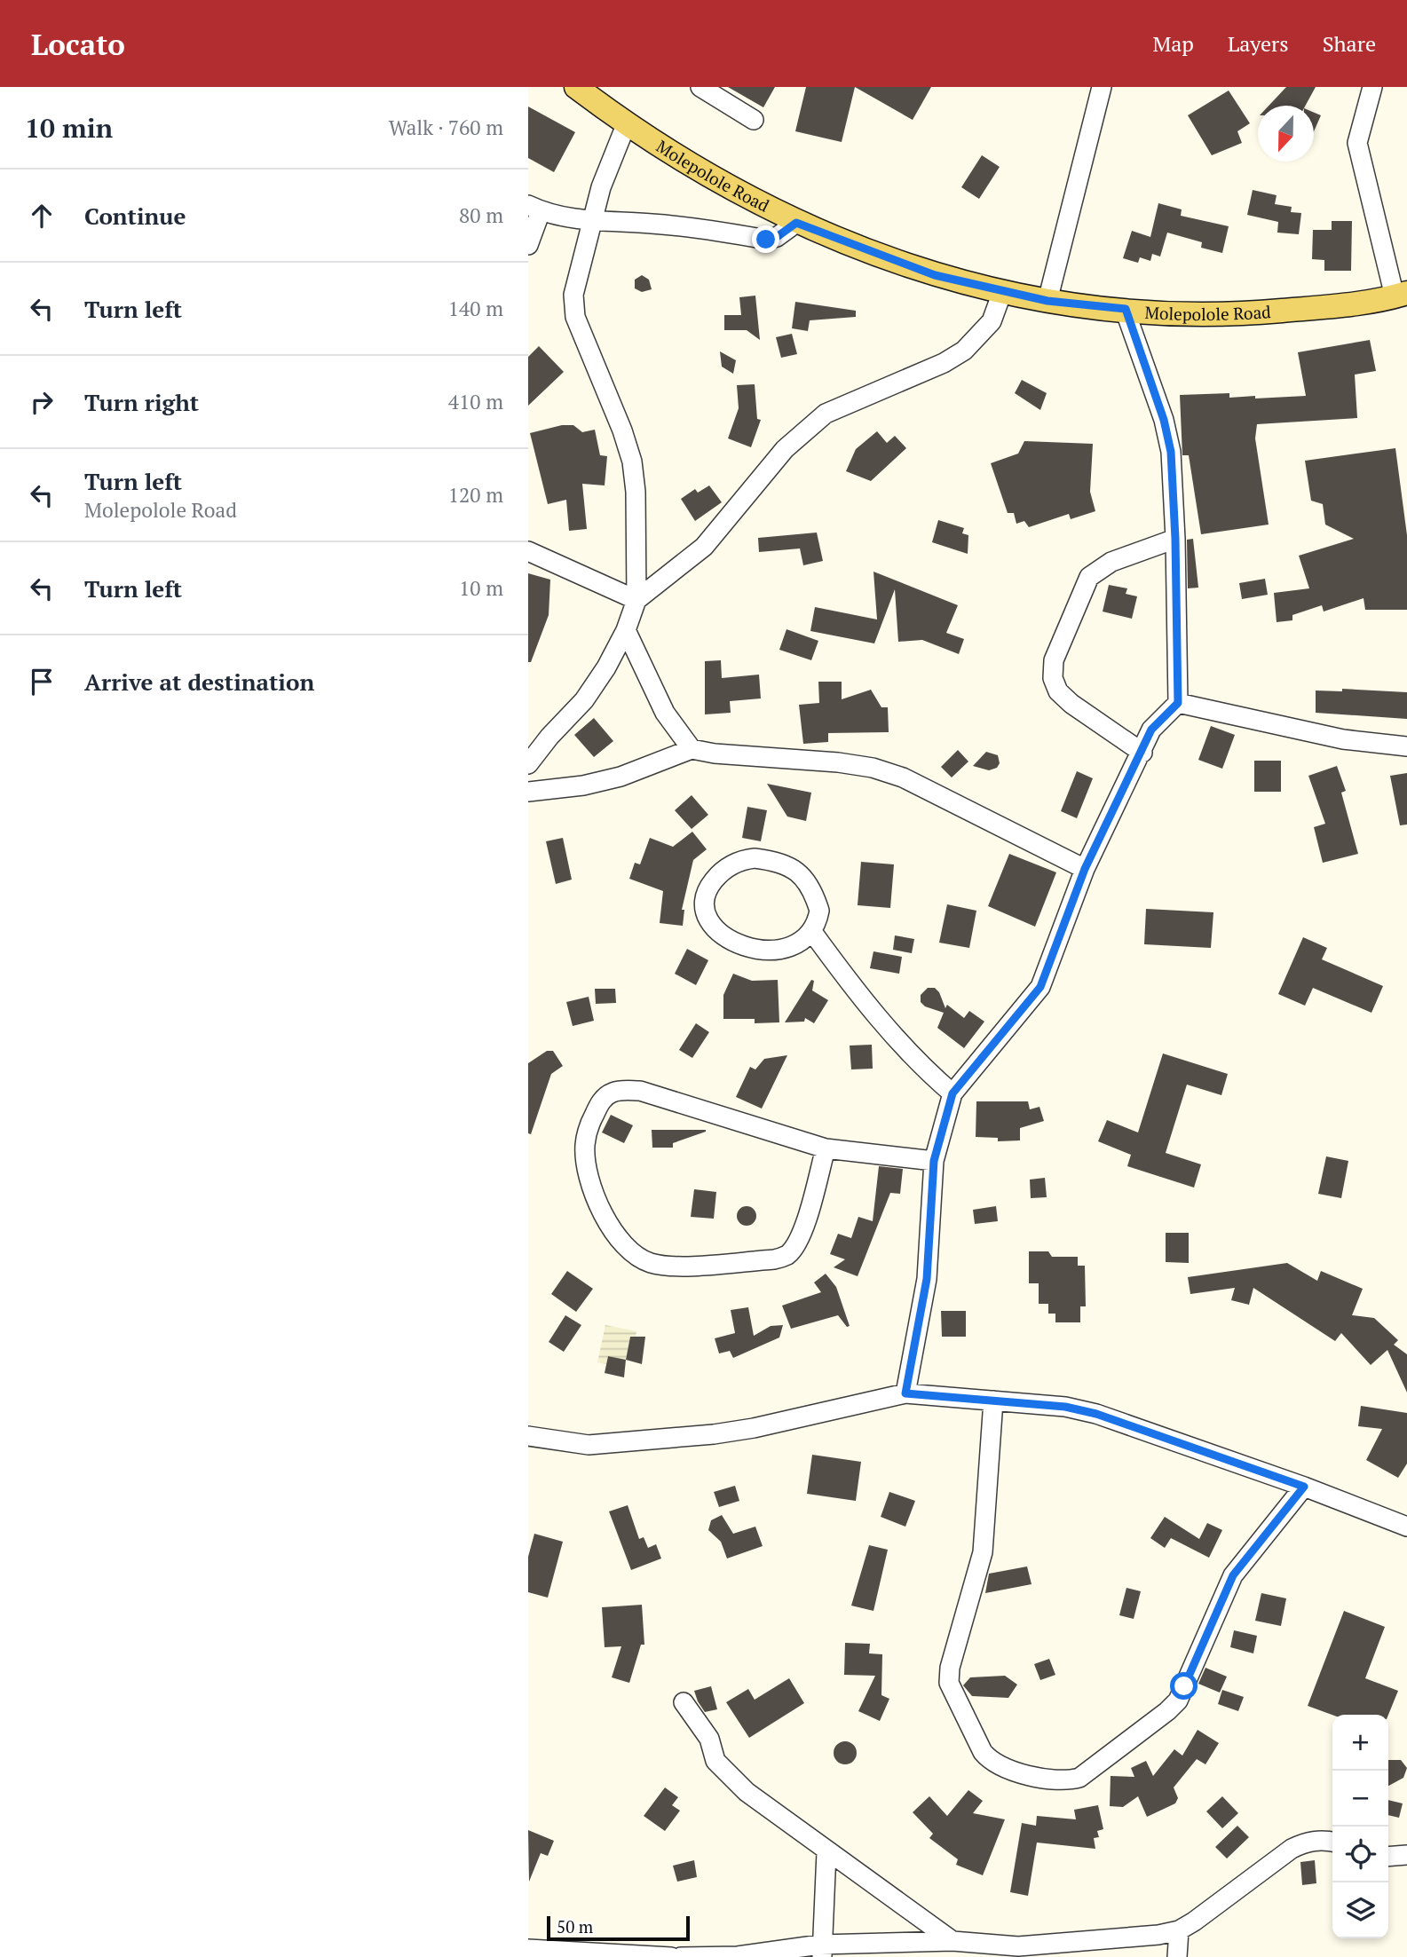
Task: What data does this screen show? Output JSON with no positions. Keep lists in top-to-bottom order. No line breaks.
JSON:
{"streets":{"main road":["Molepolole Road"]},"scale_bar":"50 m","north":"bottom","page":{"header":"Locato","nav":["Map","Layers","Share"],"heading":["10 min","Walk · 760 m"],"list":[["Continue","80 m"],["Turn left","140 m"],["Turn right","410 m"],["Turn left","Molepolole Road","120 m"],["Turn left","10 m"],"Arrive at destination"],"map_buttons":["+","−"],"scale":"50 m"}}
